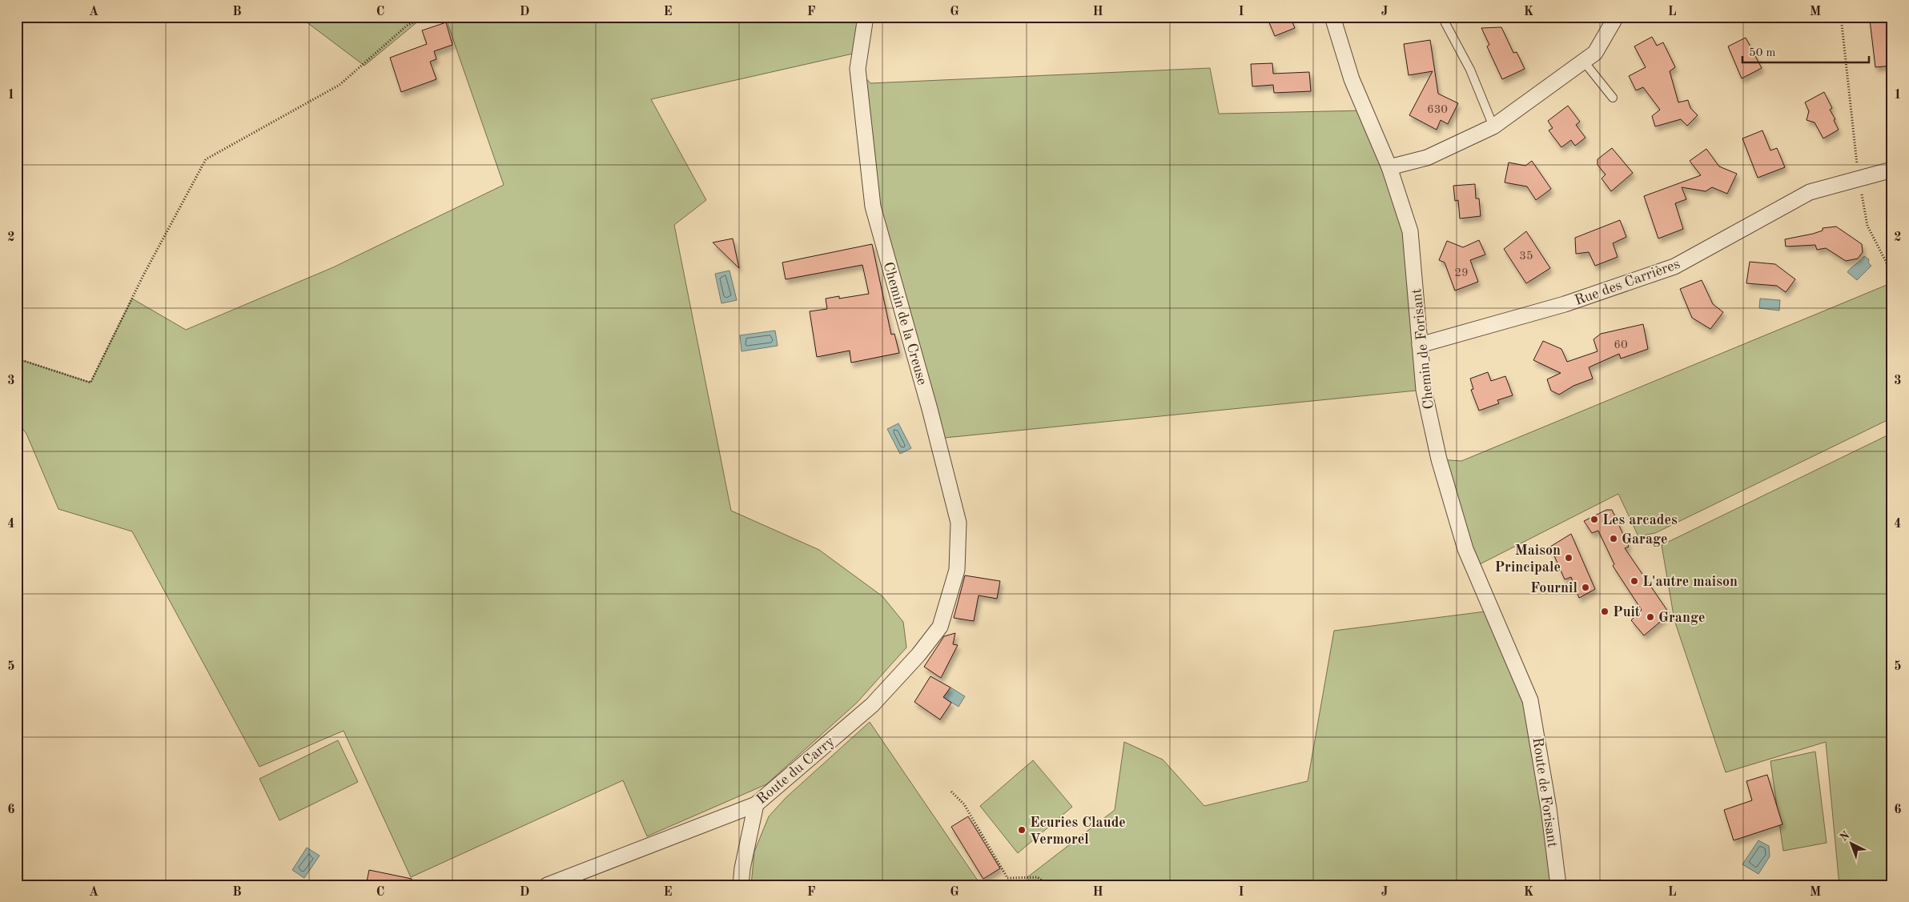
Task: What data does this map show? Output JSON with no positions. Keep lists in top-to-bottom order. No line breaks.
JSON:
{"streets":{"street":["Rue des Carrières","Chemin de la Creuse","Chemin de Forisant","Route du Carry","Route de Forisant"]},"crossings":[["Rue des Carrières","Chemin de Forisant"],["Chemin de la Creuse","Route du Carry"],["Chemin de Forisant","Route de Forisant"]],"places":["Les arcades","Garage","Maison Principale","L'autre maison","Fournil","Puit","Grange","Ecuries Claude Vermorel"],"house_numbers":["630","35","29","60"],"scale_bar":"50 m","north":"top left","grid":{"columns":["A","B","C","D","E","F","G","H","I","J","K","L","M"],"rows":["1","2","3","4","5","6"]}}
